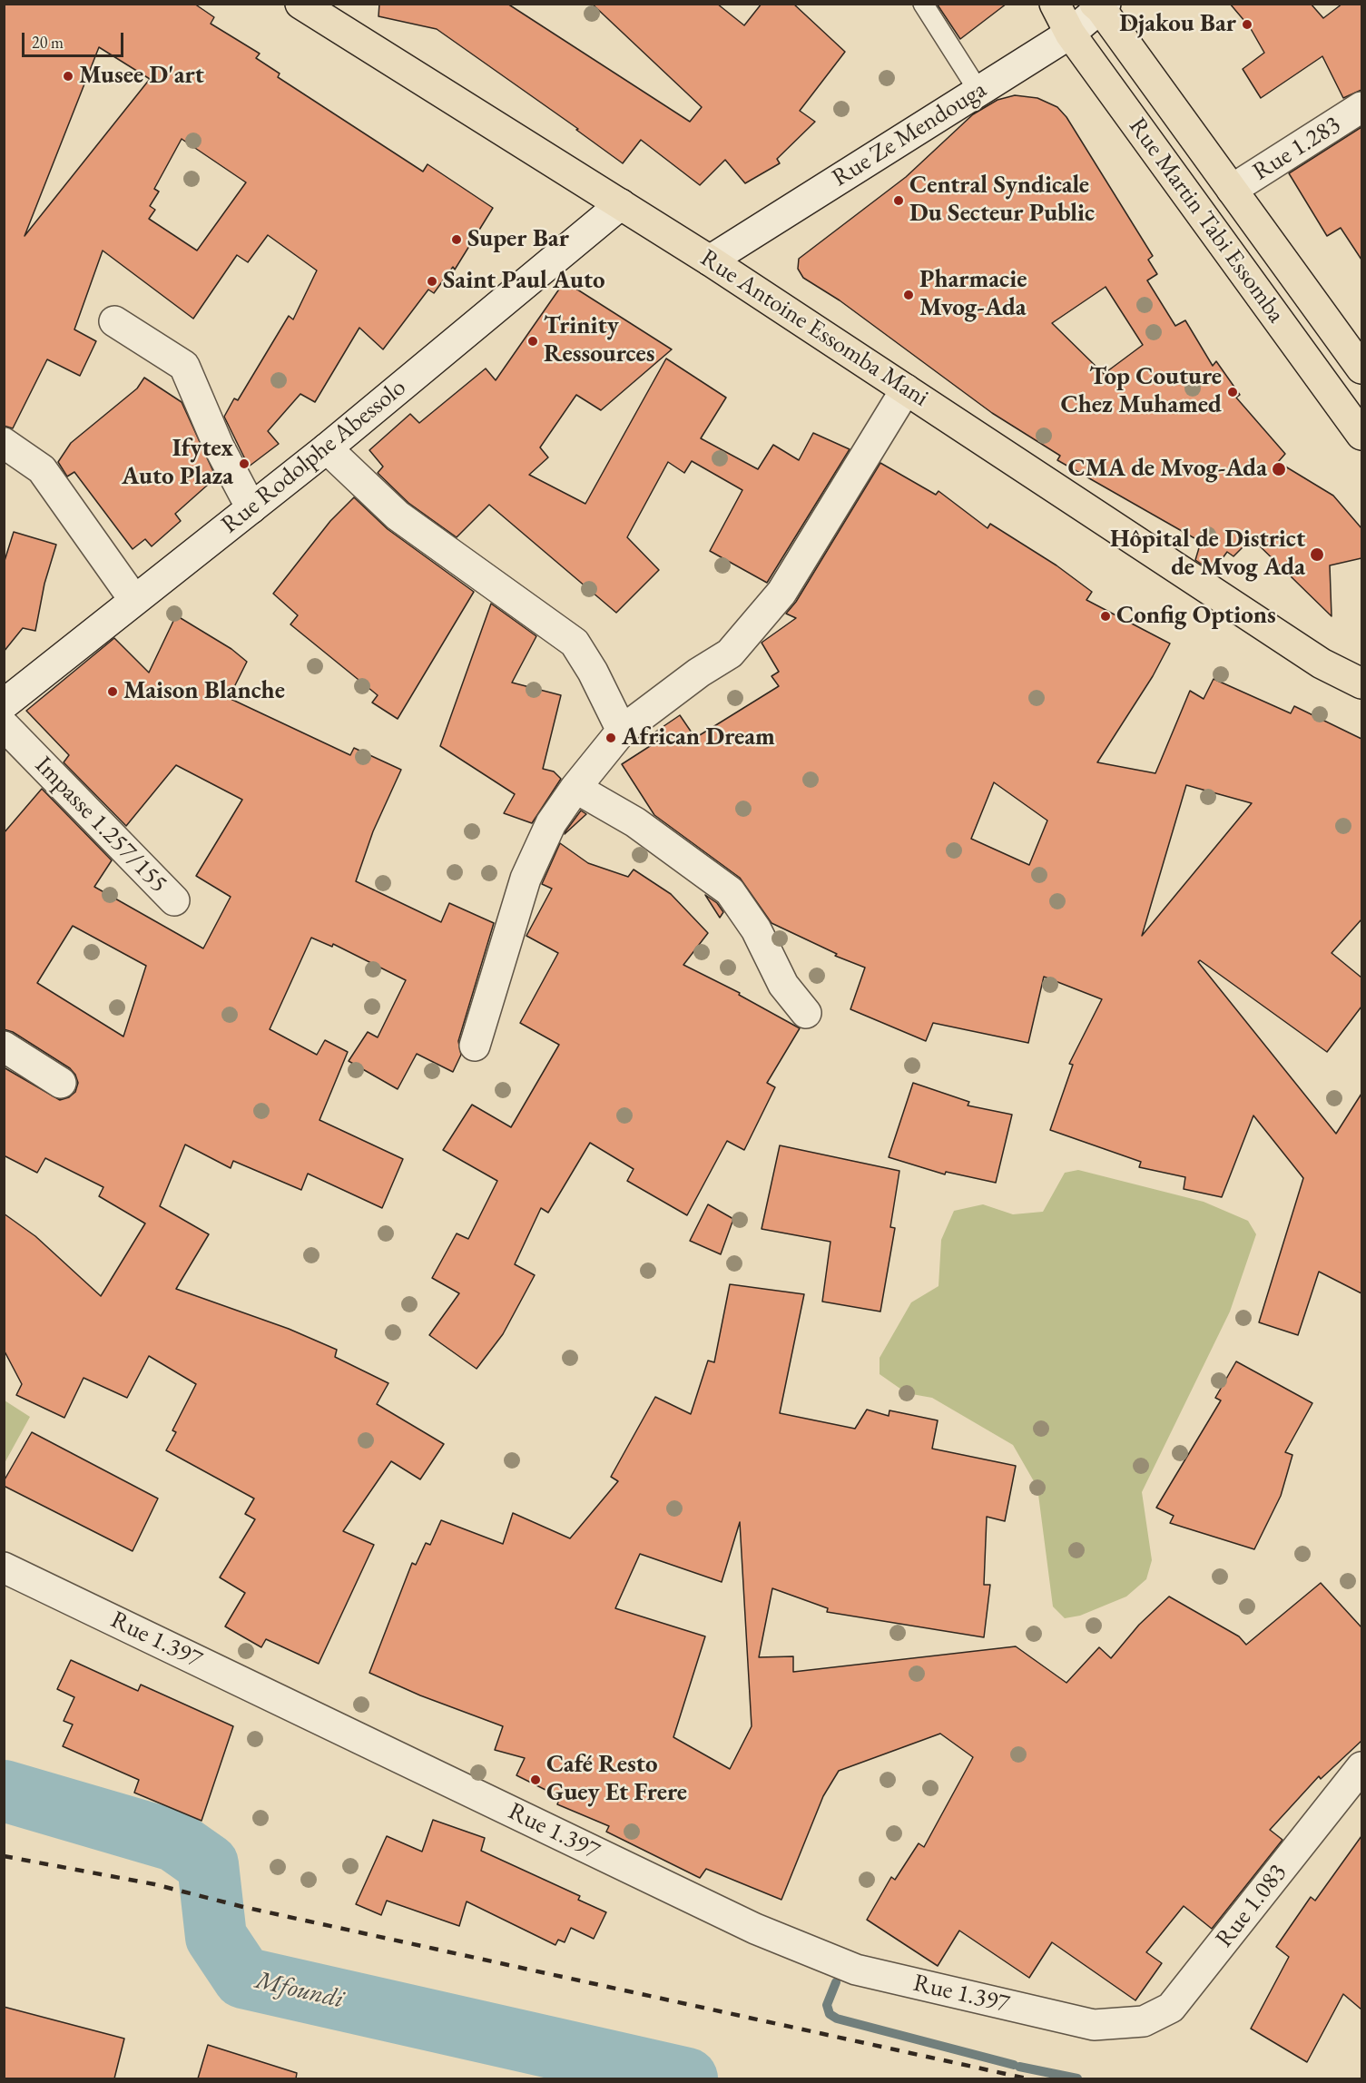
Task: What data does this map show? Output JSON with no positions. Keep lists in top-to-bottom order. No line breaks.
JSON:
{"streets":{"main road":["Rue Martin Tabi Essomba","Rue Antoine Essomba Mani"],"street":["Rue Ze Mendouga","Rue 1.283","Rue Rodolphe Abessolo","Impasse 1.257/155","Rue 1.397","Rue 1.083"]},"crossings":[["Rue Ze Mendouga","Rue Martin Tabi Essomba"],["Rue Ze Mendouga","Rue Antoine Essomba Mani"],["Rue 1.283","Rue Martin Tabi Essomba"],["Rue Antoine Essomba Mani","Rue Rodolphe Abessolo"],["Rue 1.397","Rue 1.083"]],"water":["Mfoundi"],"places":["Djakou Bar","Musee D'art","Central Syndicale Du Secteur Public","Super Bar","Saint Paul Auto","Pharmacie Mvog-Ada","Trinity Ressources","Top Couture Chez Muhamed","Ifytex Auto Plaza","CMA de Mvog-Ada","Hôpital de District de Mvog Ada","Config Options","Maison Blanche","African Dream","Café Resto Guey Et Frere"],"scale_bar":"20 m"}
